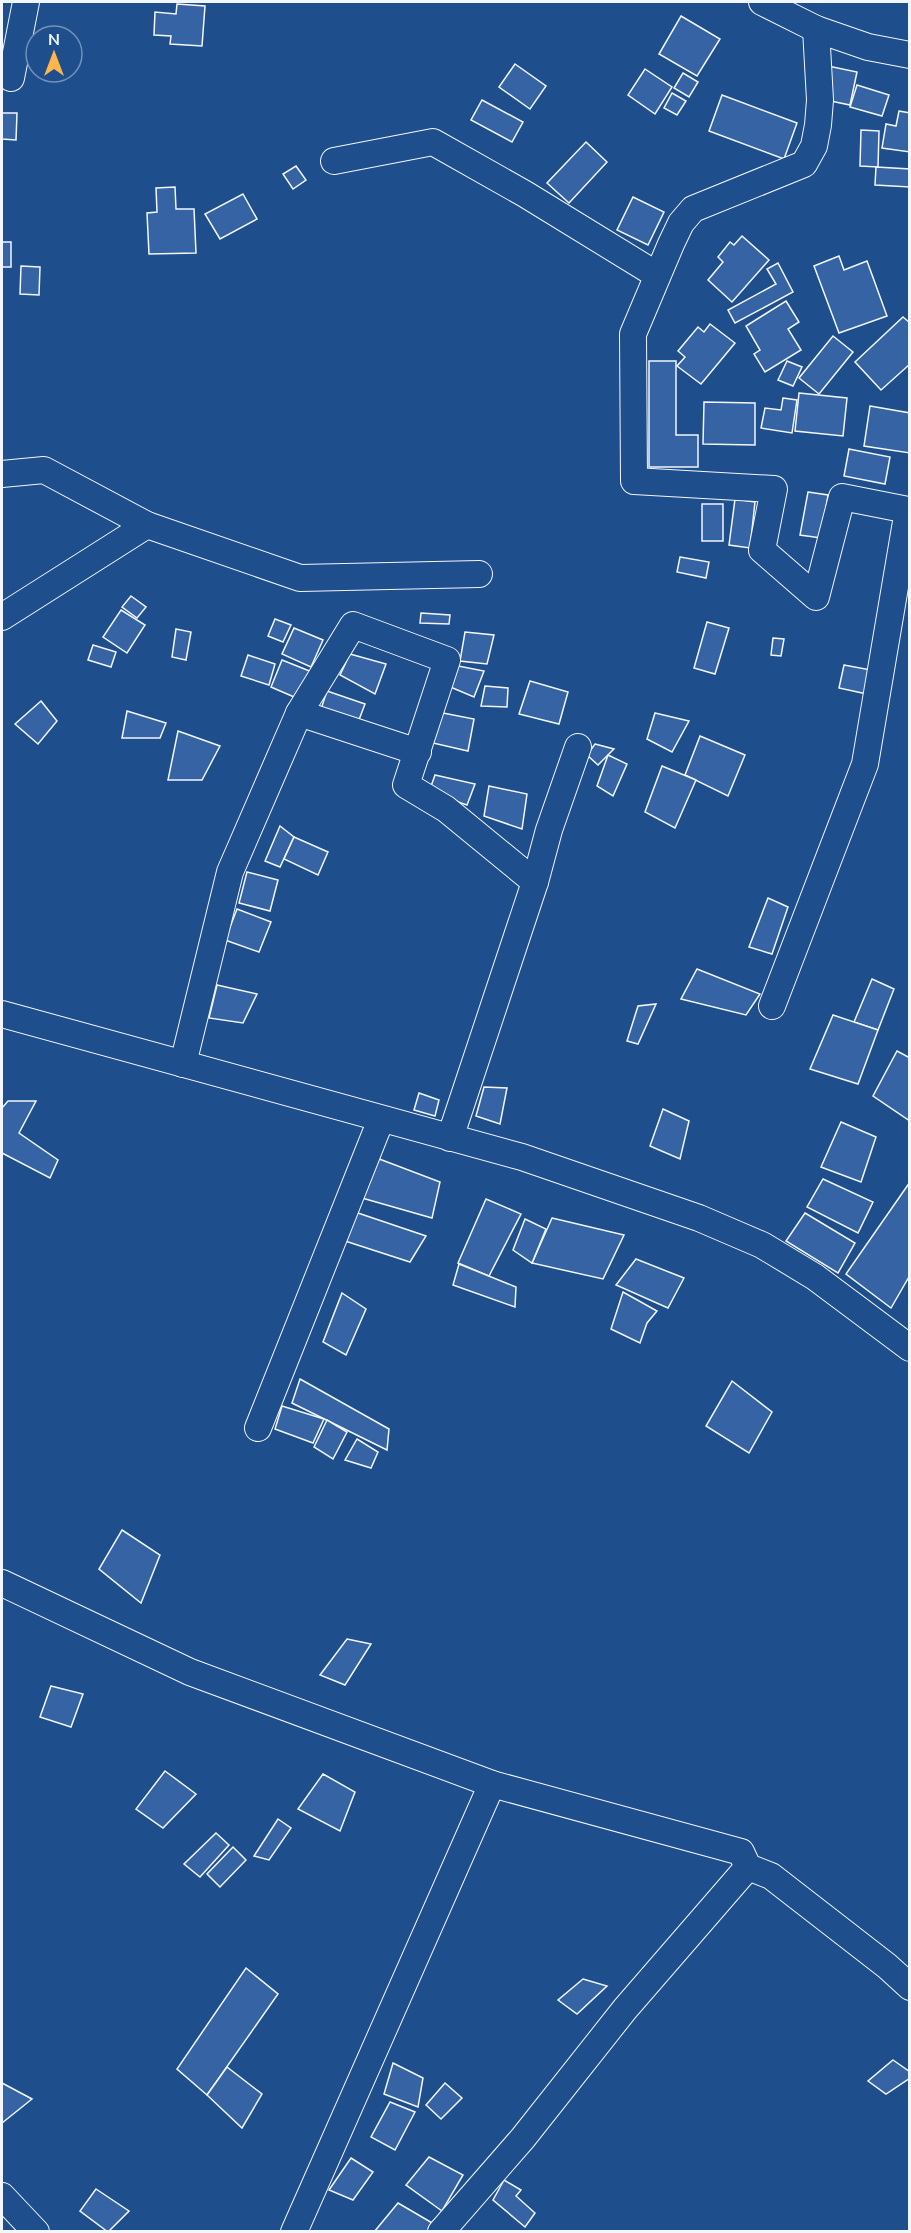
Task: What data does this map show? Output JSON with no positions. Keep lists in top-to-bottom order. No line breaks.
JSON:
{"north":"top"}
